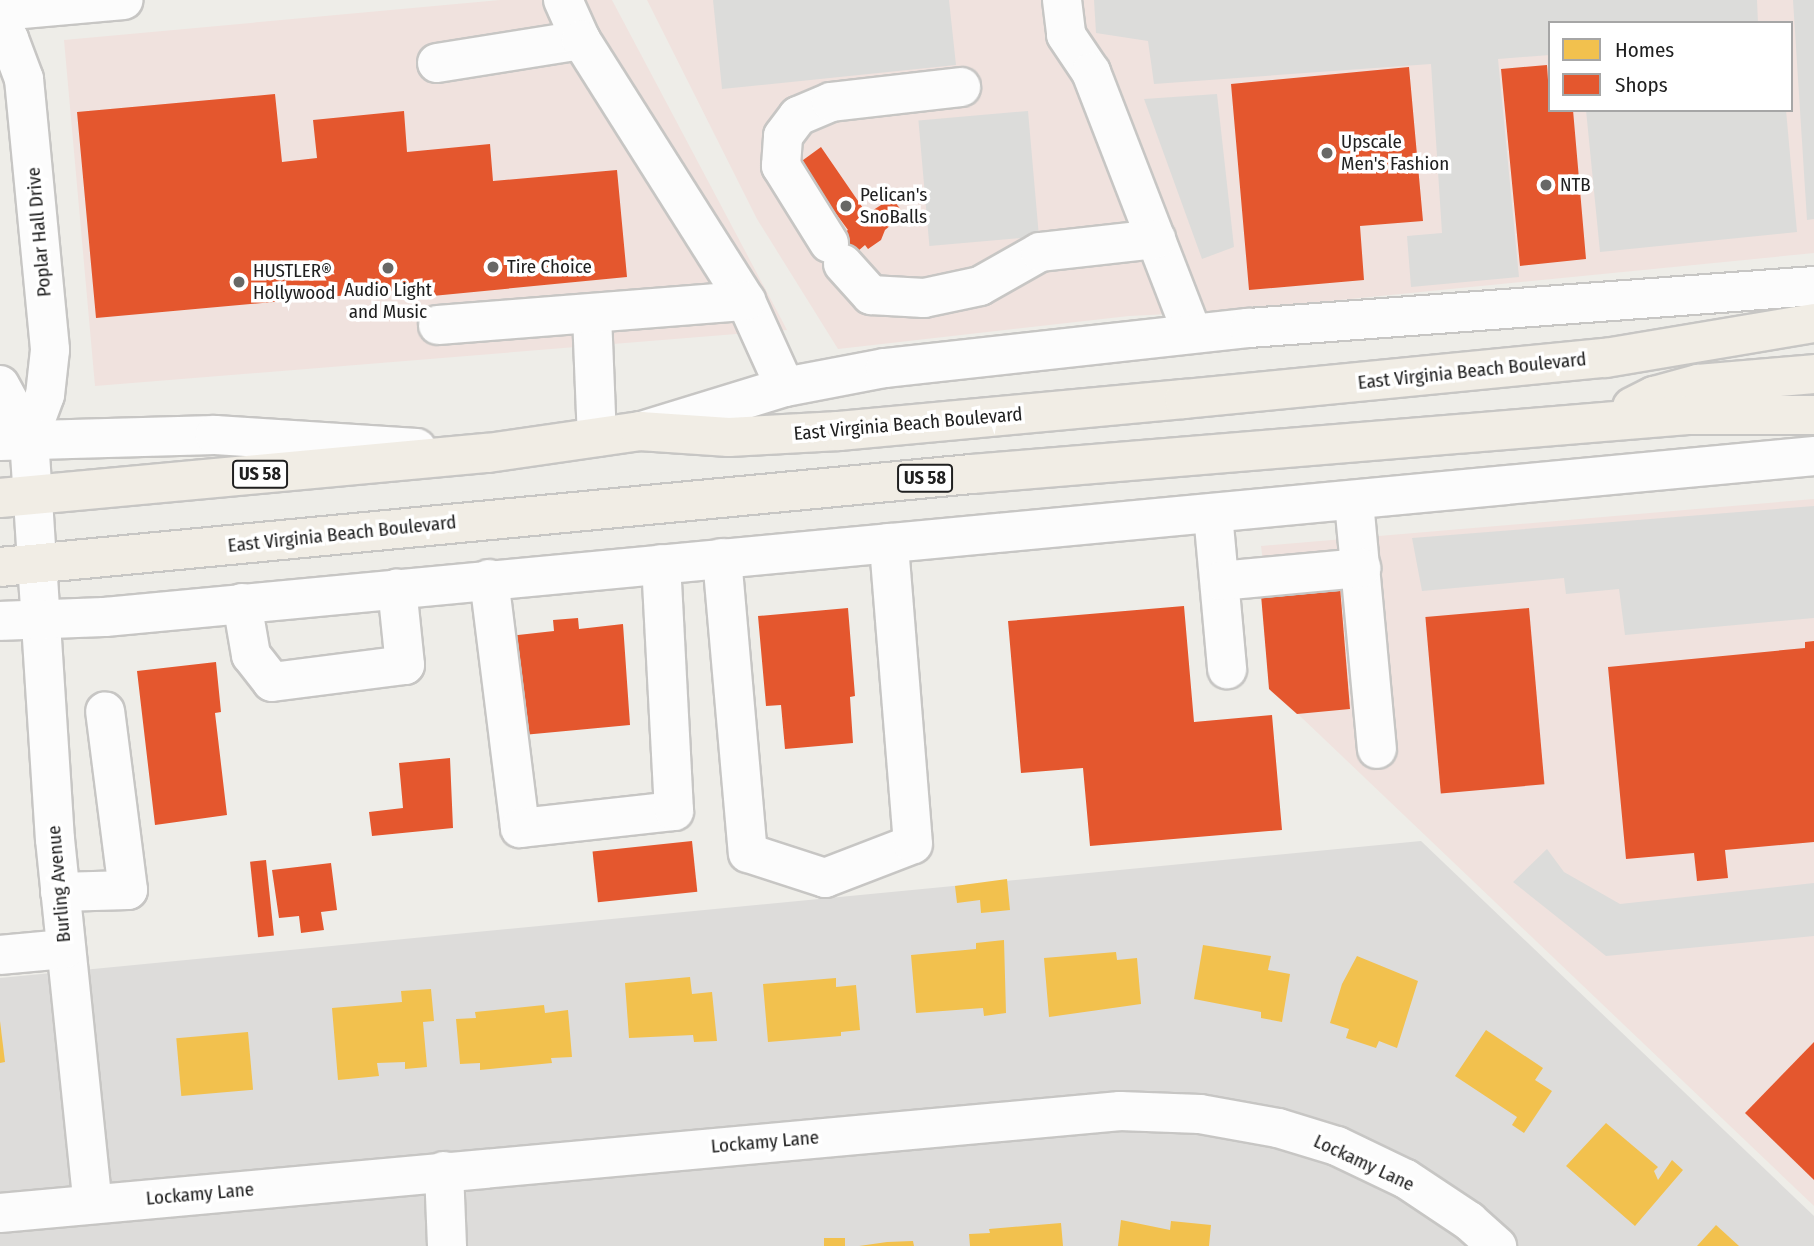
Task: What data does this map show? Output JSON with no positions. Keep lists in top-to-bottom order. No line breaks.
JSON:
{"streets":{"main road":["East Virginia Beach Boulevard","US 58"],"street":["Poplar Hall Drive","Burling Avenue","Lockamy Lane"]},"crossings":[["Poplar Hall Drive","East Virginia Beach Boulevard"],["Poplar Hall Drive","Burling Avenue"],["East Virginia Beach Boulevard","Burling Avenue"],["Burling Avenue","Lockamy Lane"]],"places":["Upscale Men's Fashion","NTB","Pelican's SnoBalls","Tire Choice","Audio Light and Music","HUSTLER® Hollywood"],"legend":["Homes","Shops"]}
